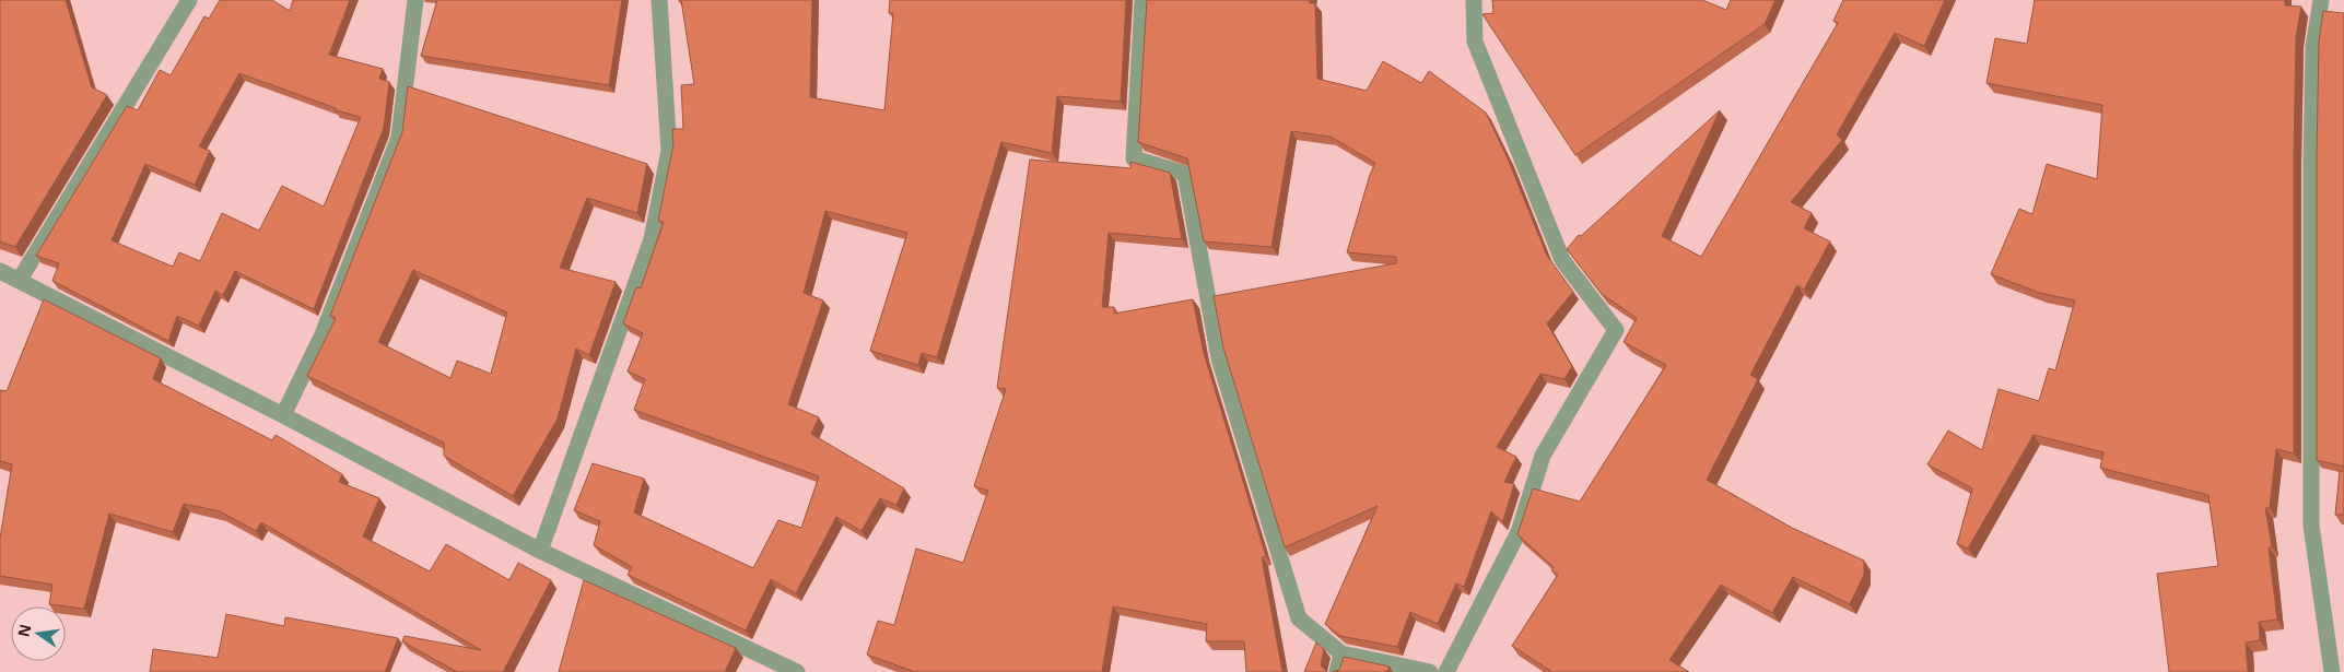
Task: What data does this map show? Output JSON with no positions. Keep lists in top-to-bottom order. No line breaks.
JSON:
{"north":"left"}
